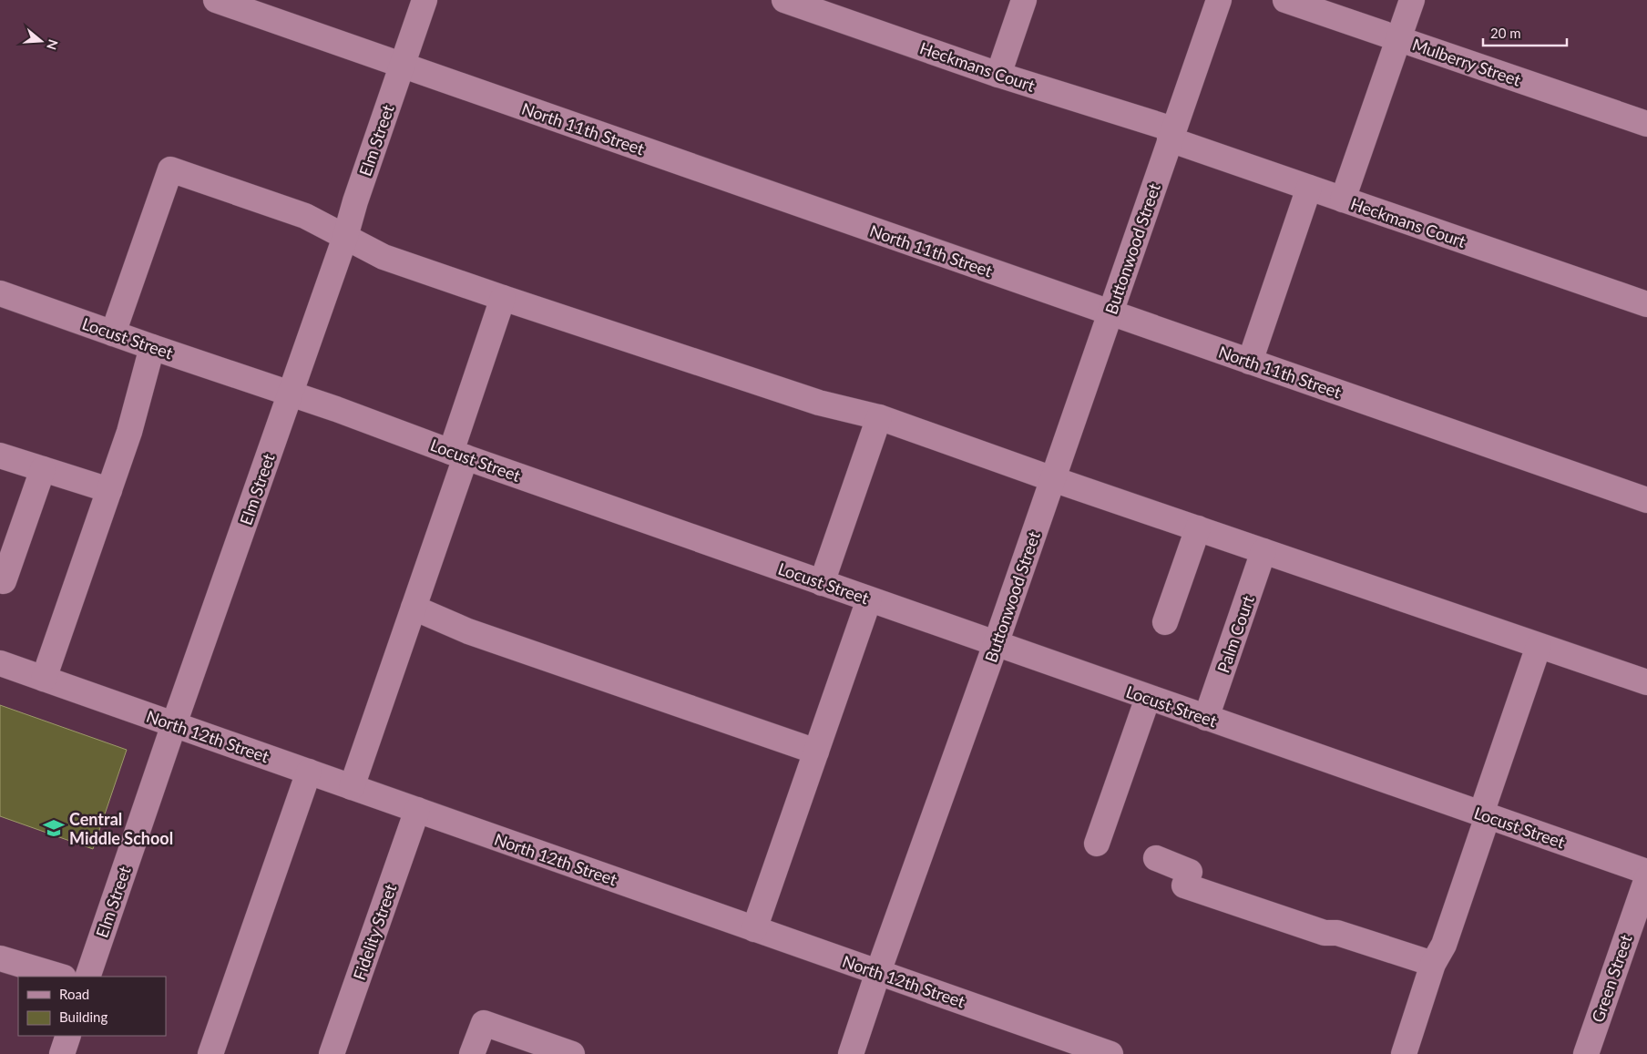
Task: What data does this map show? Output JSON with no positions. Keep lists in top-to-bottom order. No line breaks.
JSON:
{"streets":{"street":["Mulberry Street","Heckmans Court","North 11th Street","Elm Street","Buttonwood Street","Locust Street","Palm Court","North 12th Street","Fidelity Street","Green Street"]},"crossings":[["Heckmans Court","Buttonwood Street"],["North 11th Street","Elm Street"],["North 11th Street","Buttonwood Street"],["Elm Street","Locust Street"],["Elm Street","North 12th Street"],["Buttonwood Street","Locust Street"],["Buttonwood Street","North 12th Street"],["Locust Street","Palm Court"],["North 12th Street","Fidelity Street"]],"places":{"school or university":["Central Middle School"]},"legend":["Road","Building"],"scale_bar":"20 m","north":"right"}
